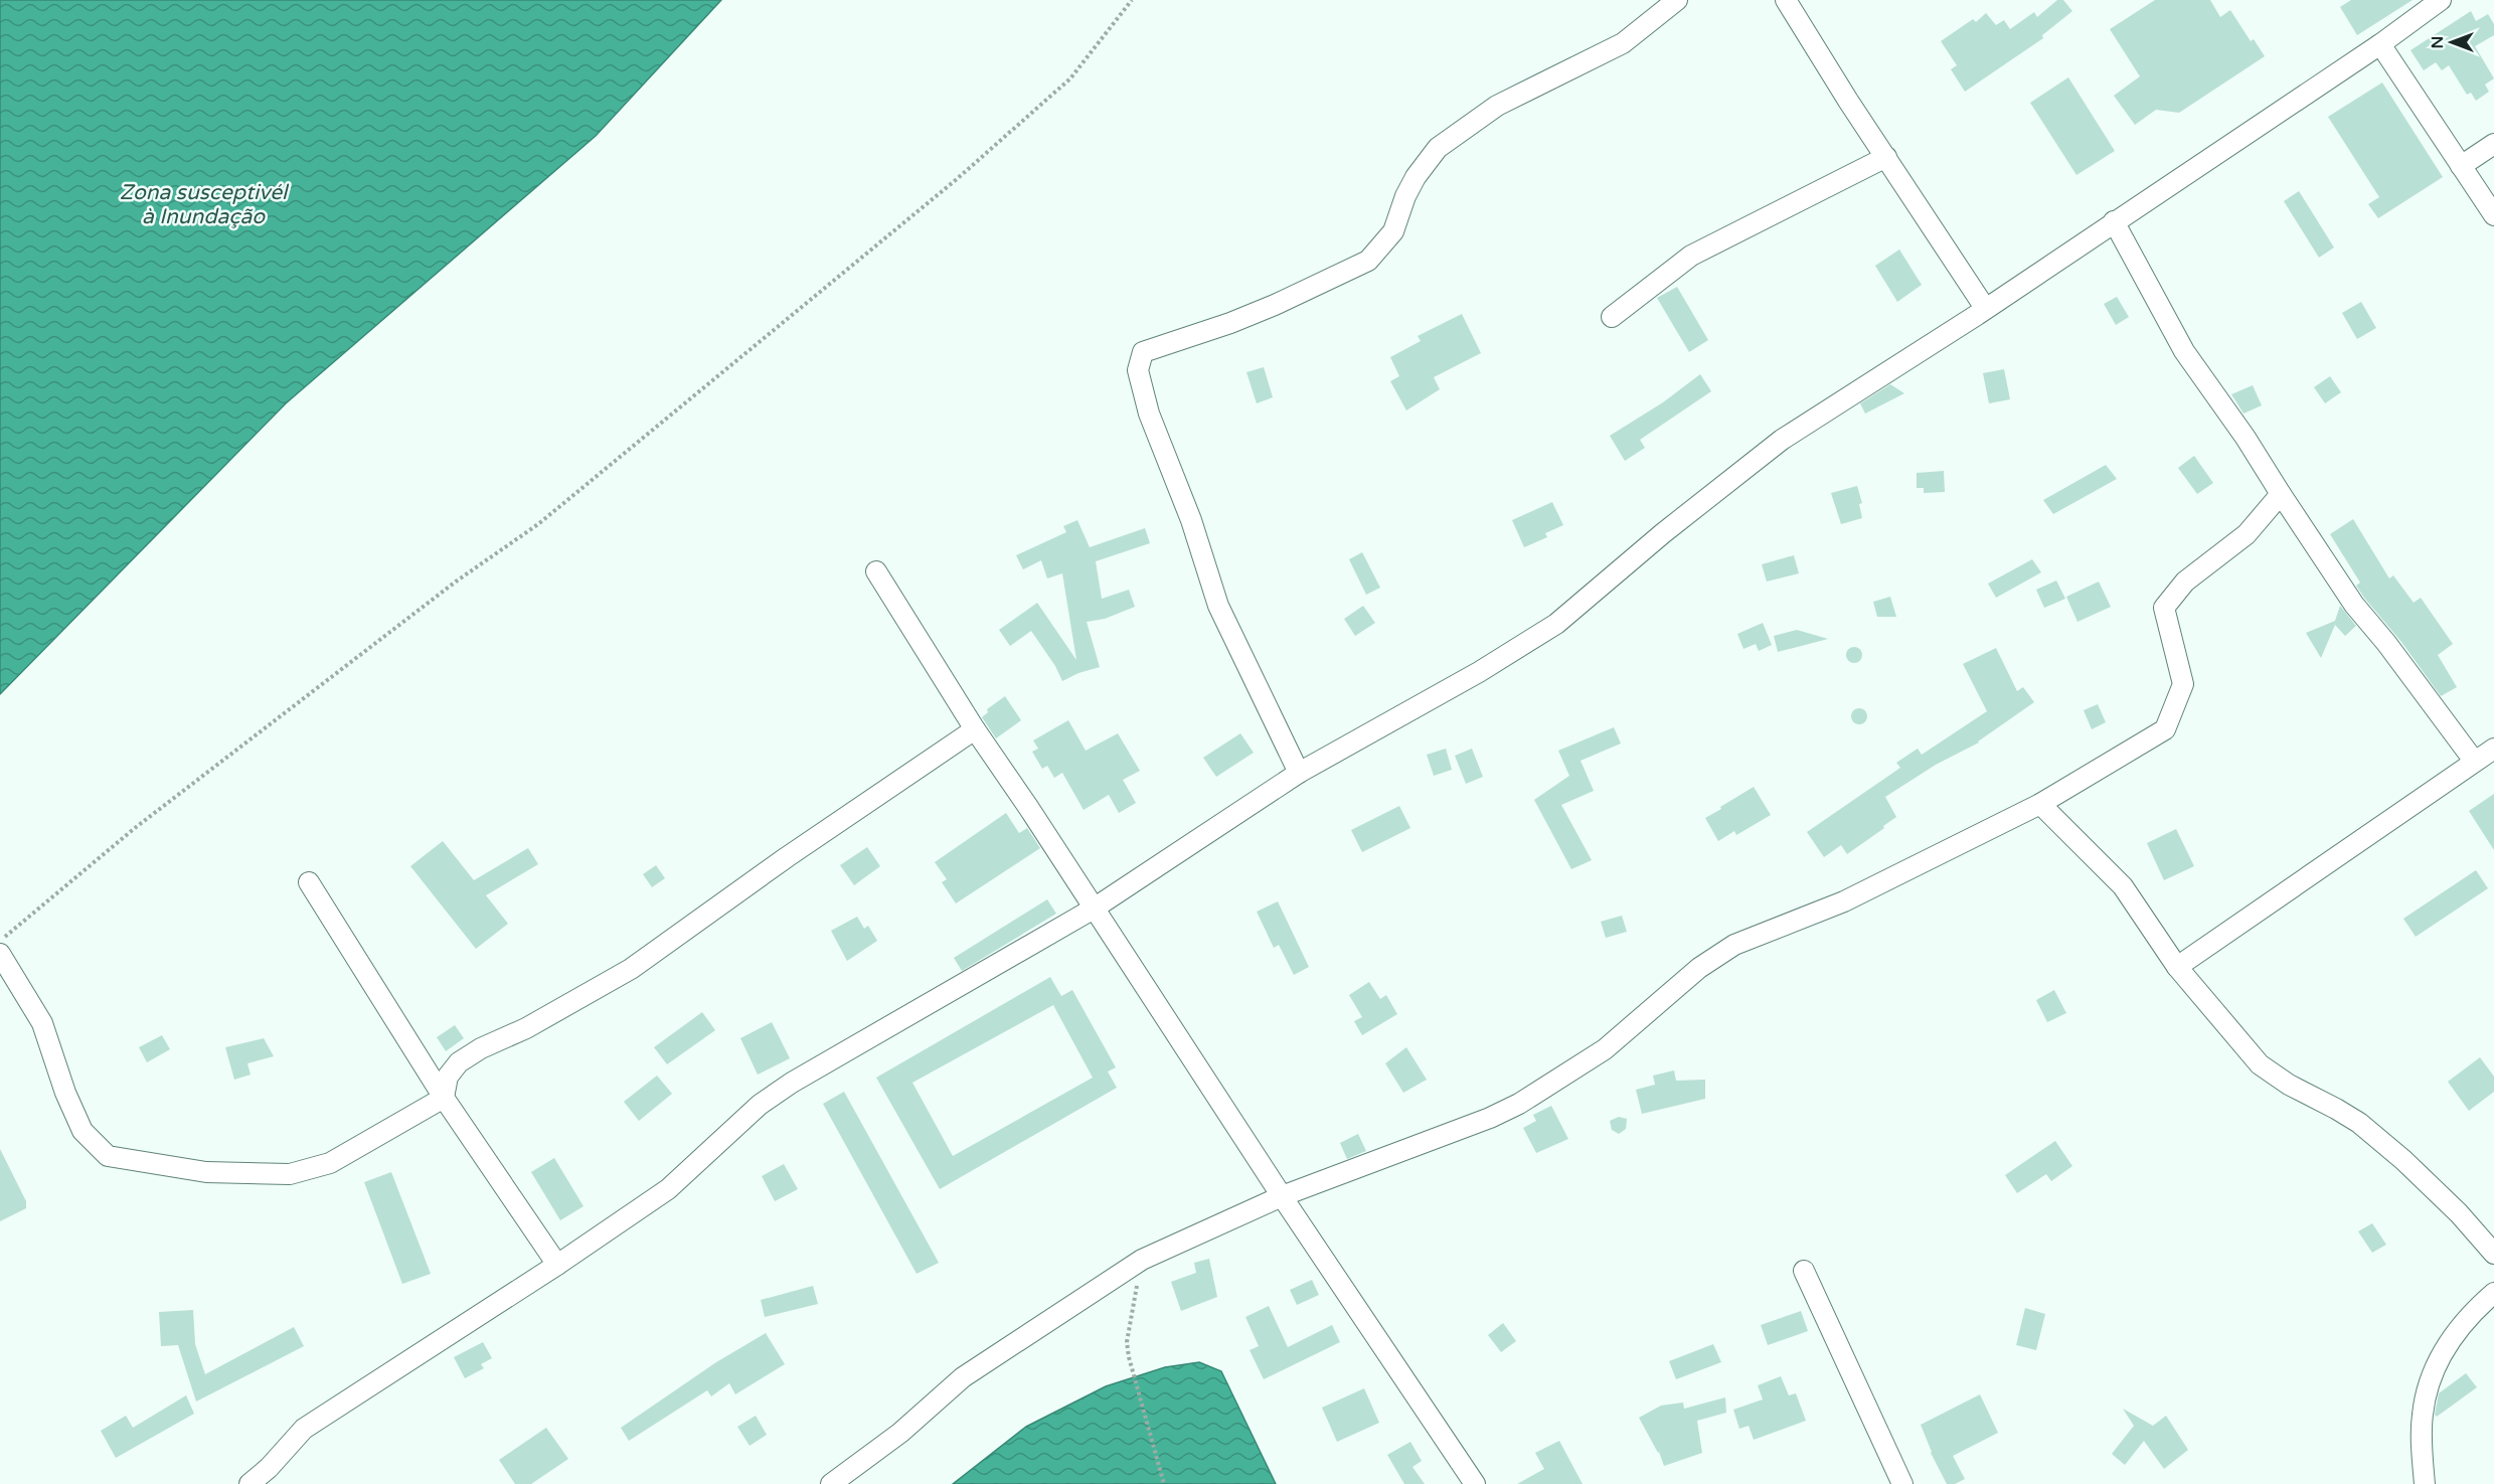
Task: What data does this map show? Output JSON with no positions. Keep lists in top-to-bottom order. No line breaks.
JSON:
{"water":["Zona susceptivél à Inundação"],"north":"left"}
